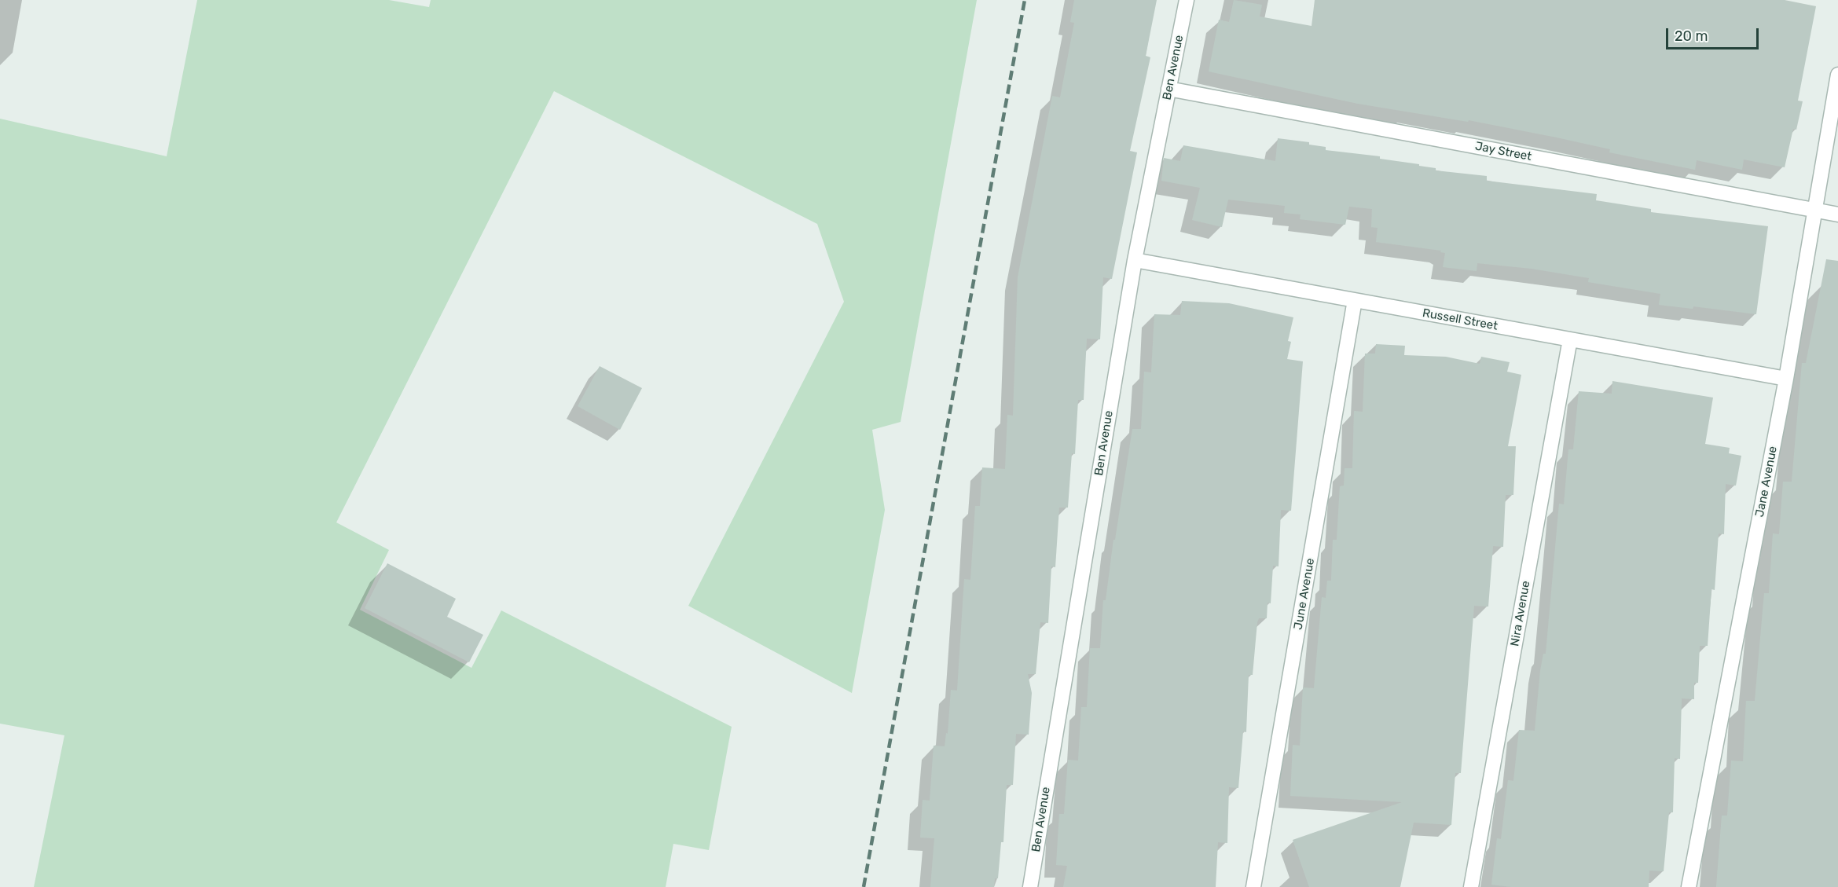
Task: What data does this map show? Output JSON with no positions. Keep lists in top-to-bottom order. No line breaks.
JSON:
{"streets":{"street":["Ben Avenue","Jay Street","Russell Street","Jane Avenue","June Avenue","Nira Avenue"]},"crossings":[["Ben Avenue","Jay Street"],["Ben Avenue","Russell Street"],["Jay Street","Jane Avenue"],["Russell Street","Jane Avenue"],["Russell Street","June Avenue"],["Russell Street","Nira Avenue"]],"scale_bar":"20 m"}
